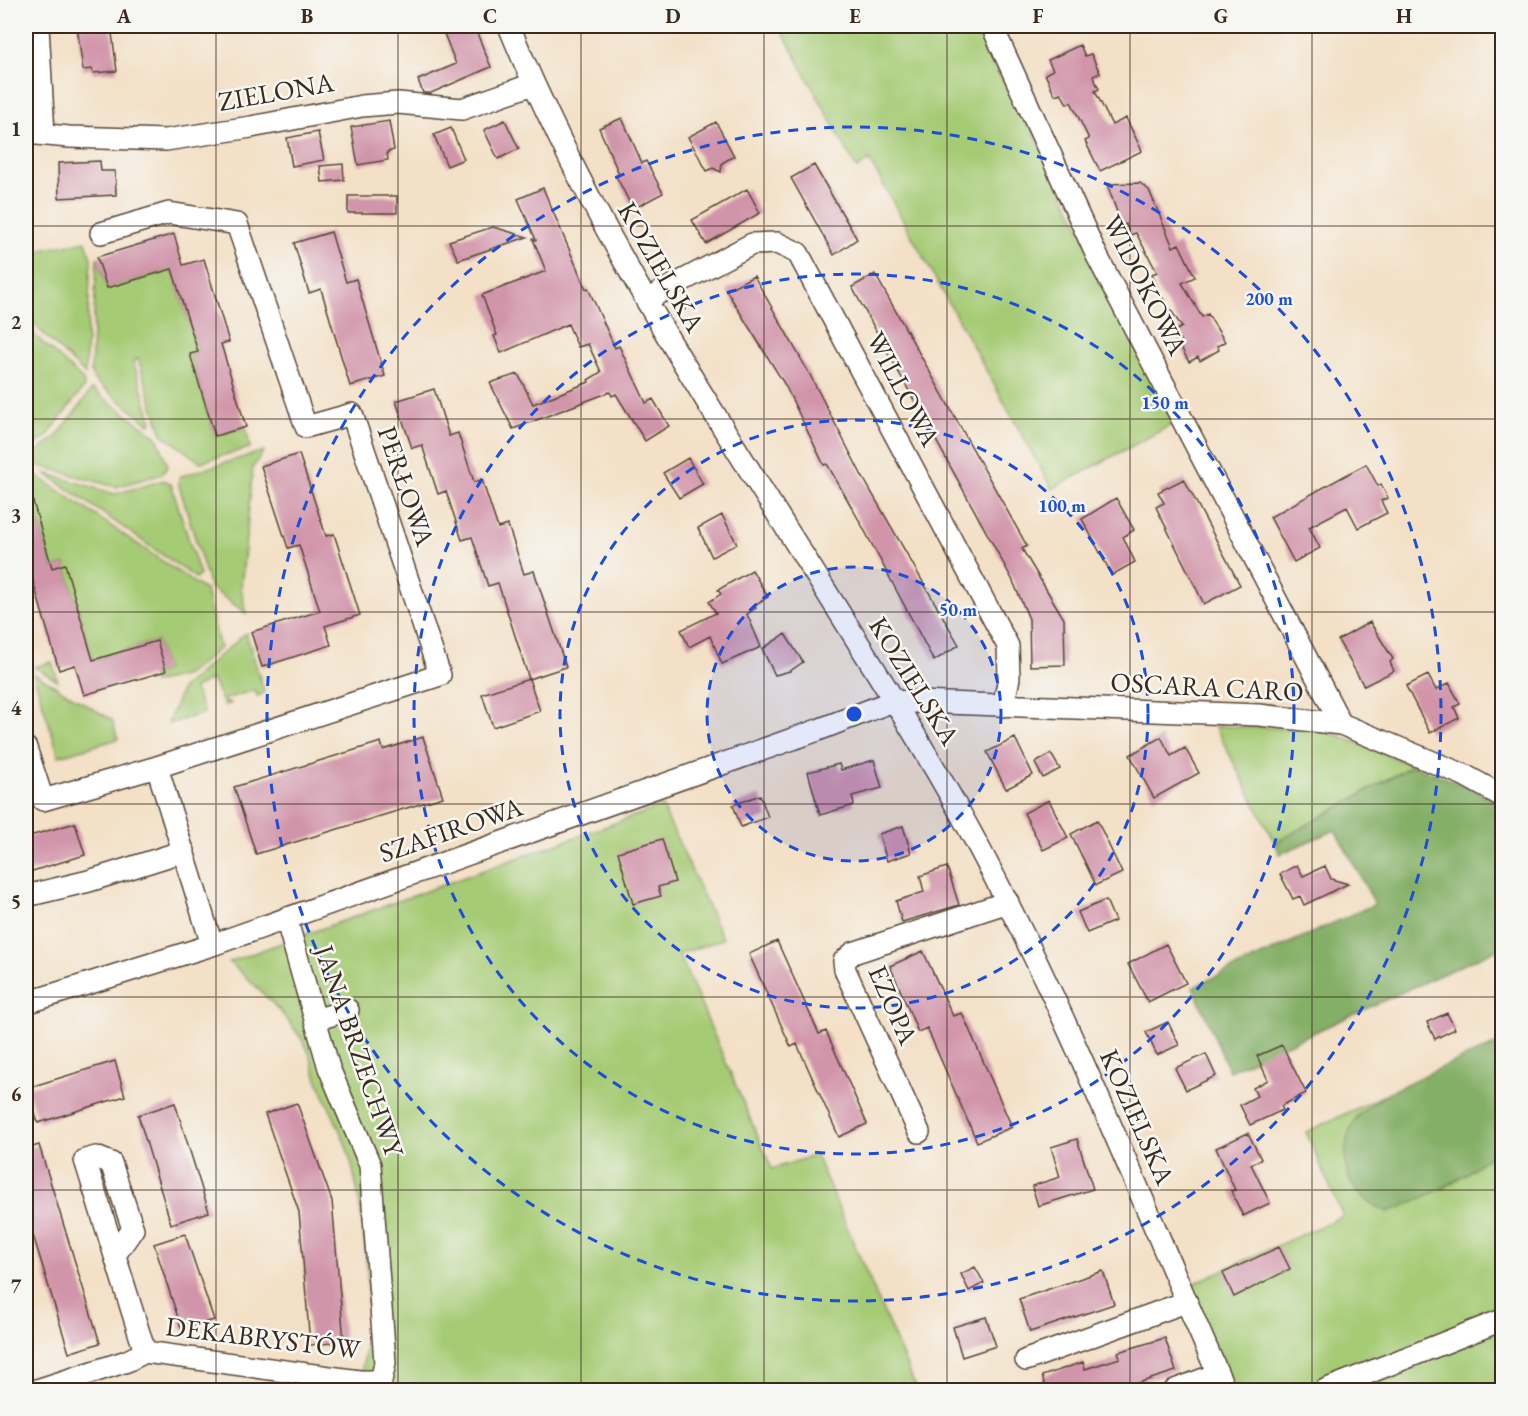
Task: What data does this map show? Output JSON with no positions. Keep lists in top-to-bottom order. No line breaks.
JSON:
{"streets":{"street":["ZIELONA","KOZIELSKA","WIDOKOWA","WILLOWA","PERŁOWA","OSCARA CARO","SZAFIROWA","EZOPA","JANA BRZECHWY","DEKABRYSTÓW"]},"crossings":[["ZIELONA","KOZIELSKA"],["KOZIELSKA","WILLOWA"],["KOZIELSKA","OSCARA CARO"],["KOZIELSKA","SZAFIROWA"],["KOZIELSKA","EZOPA"],["WIDOKOWA","OSCARA CARO"],["WILLOWA","OSCARA CARO"],["OSCARA CARO","SZAFIROWA"],["SZAFIROWA","JANA BRZECHWY"],["JANA BRZECHWY","DEKABRYSTÓW"]],"grid":{"columns":["A","B","C","D","E","F","G","H"],"rows":["1","2","3","4","5","6","7"]},"rings":["200 m","150 m","100 m","50 m"]}
